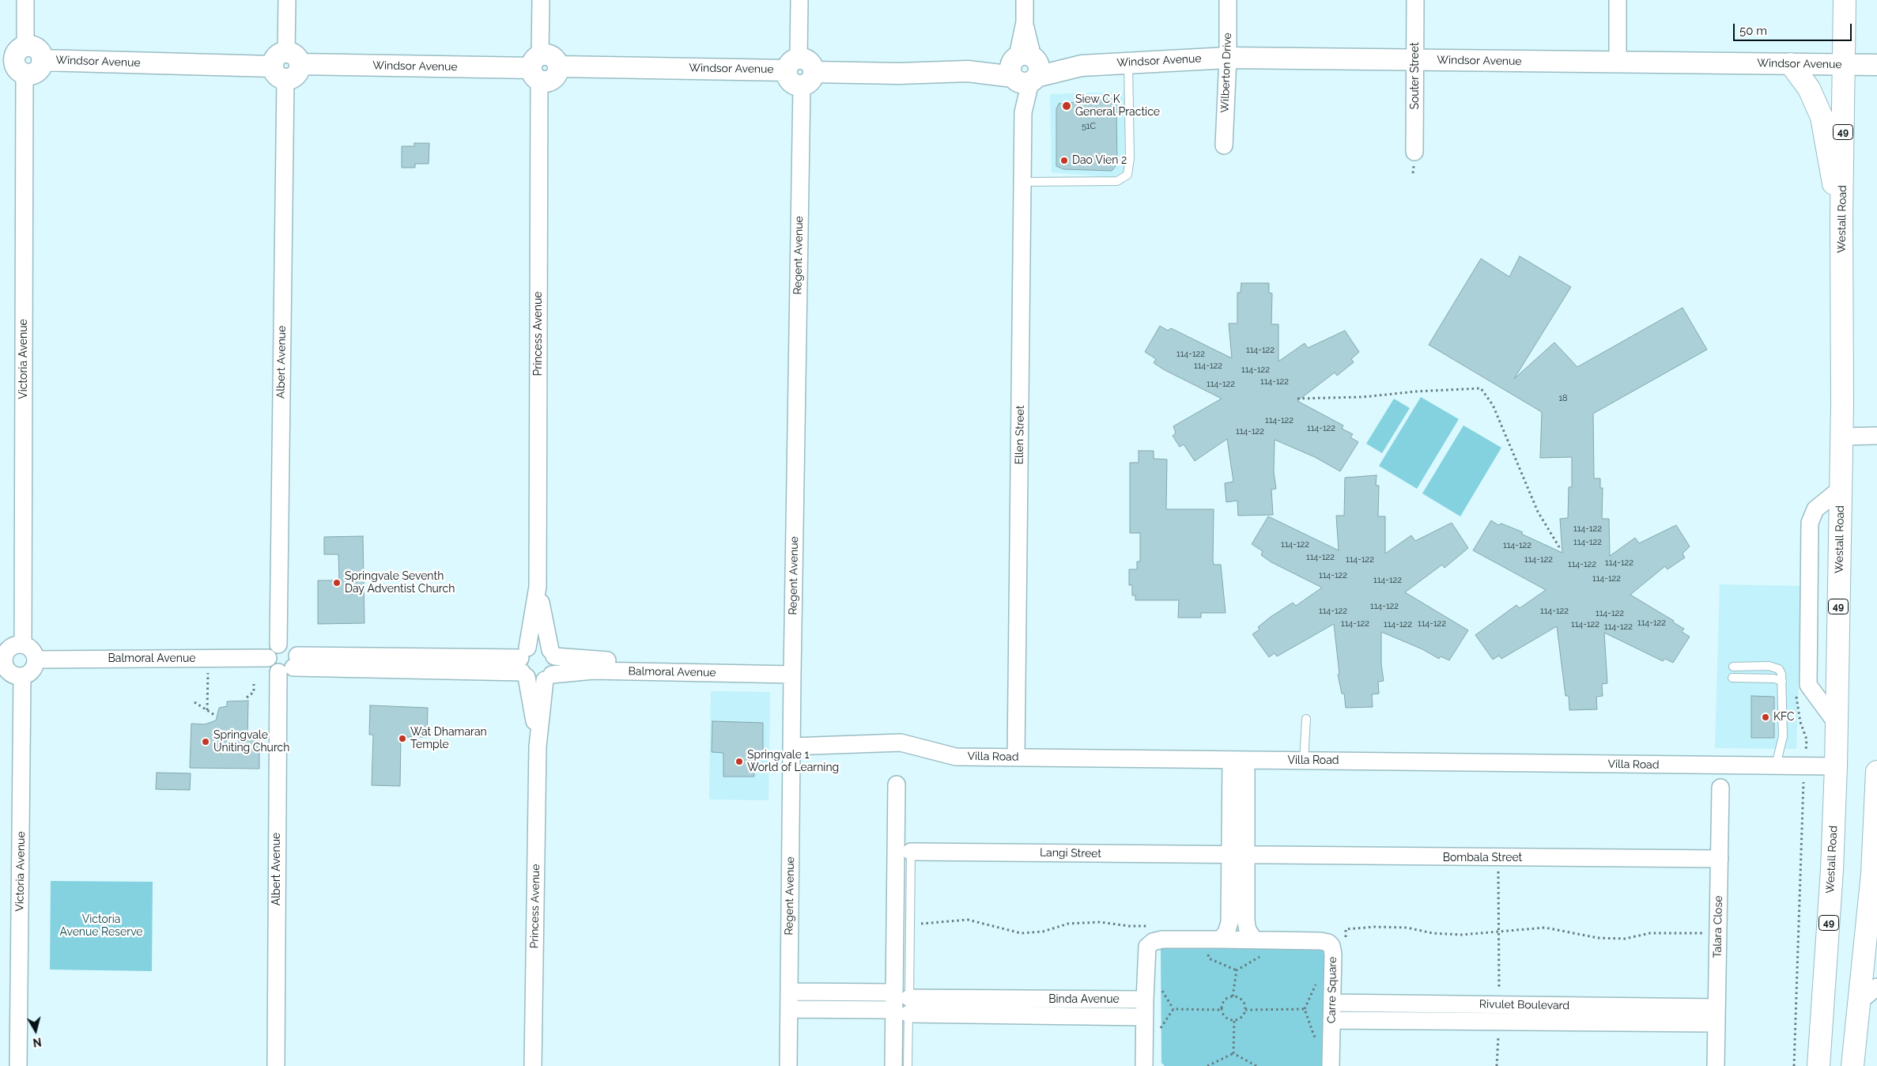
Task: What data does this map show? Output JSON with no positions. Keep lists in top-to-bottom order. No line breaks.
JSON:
{"streets":{"main road":["49","Westall Road"],"street":["Windsor Avenue","Wilberton Drive","Souter Street","Regent Avenue","Princess Avenue","Victoria Avenue","Albert Avenue","Ellen Street","Balmoral Avenue","Villa Road","Langi Street","Bombala Street","Talara Close","Carre Square","Binda Avenue","Rivulet Boulevard"]},"crossings":[["Windsor Avenue","Wilberton Drive"],["Windsor Avenue","Souter Street"],["Windsor Avenue","Westall Road"],["Windsor Avenue","Regent Avenue"],["Windsor Avenue","Princess Avenue"],["Windsor Avenue","Victoria Avenue"],["Windsor Avenue","Albert Avenue"],["Windsor Avenue","Ellen Street"],["Westall Road","Villa Road"],["Regent Avenue","Balmoral Avenue"],["Regent Avenue","Villa Road"],["Regent Avenue","Binda Avenue"],["Princess Avenue","Balmoral Avenue"],["Victoria Avenue","Balmoral Avenue"],["Ellen Street","Villa Road"],["Langi Street","Bombala Street"],["Bombala Street","Talara Close"],["Talara Close","Rivulet Boulevard"],["Carre Square","Binda Avenue"],["Carre Square","Rivulet Boulevard"]],"parks":["Victoria Avenue Reserve"],"places":["Siew C K General Practice","Dao Vien 2","Springvale Seventh Day Adventist Church","KFC","Wat Dhamaran Temple","Springvale Uniting Church","Springvale 1 World of Learning"],"house_numbers":["51C","114-122","114-122","114-122","114-122","114-122","114-122","18","114-122","114-122","114-122","114-122","114-122","114-122","114-122","114-122","114-122","114-122","114-122","114-122","114-122","114-122","114-122","114-122","114-122","114-122","114-122","114-122","114-122","114-122","114-122","114-122","114-122"],"scale_bar":"50 m","north":"bottom"}
